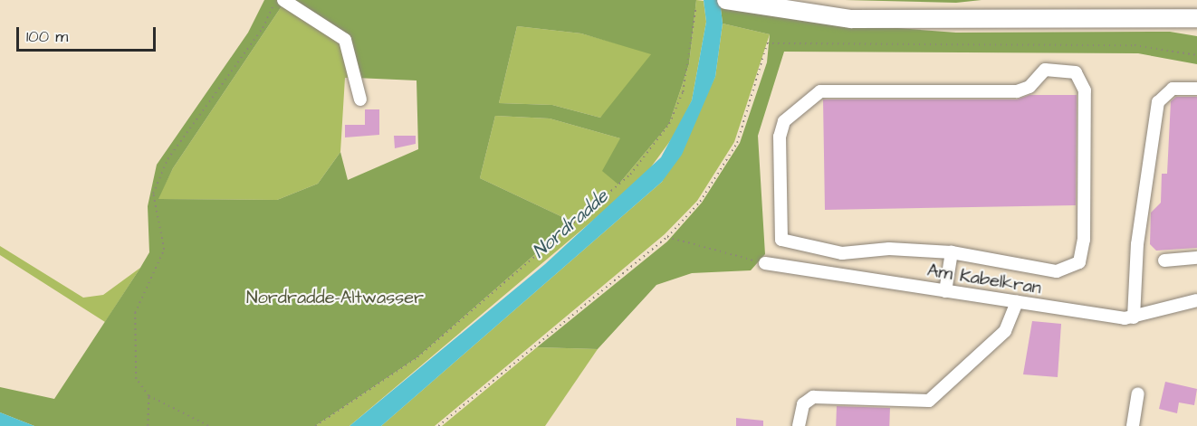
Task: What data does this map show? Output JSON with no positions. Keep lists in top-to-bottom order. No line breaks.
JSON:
{"streets":{"street":["Am Kabelkran"]},"water":["Nordradde"],"parks":["Nordradde-Altwasser"],"scale_bar":"100 m"}
